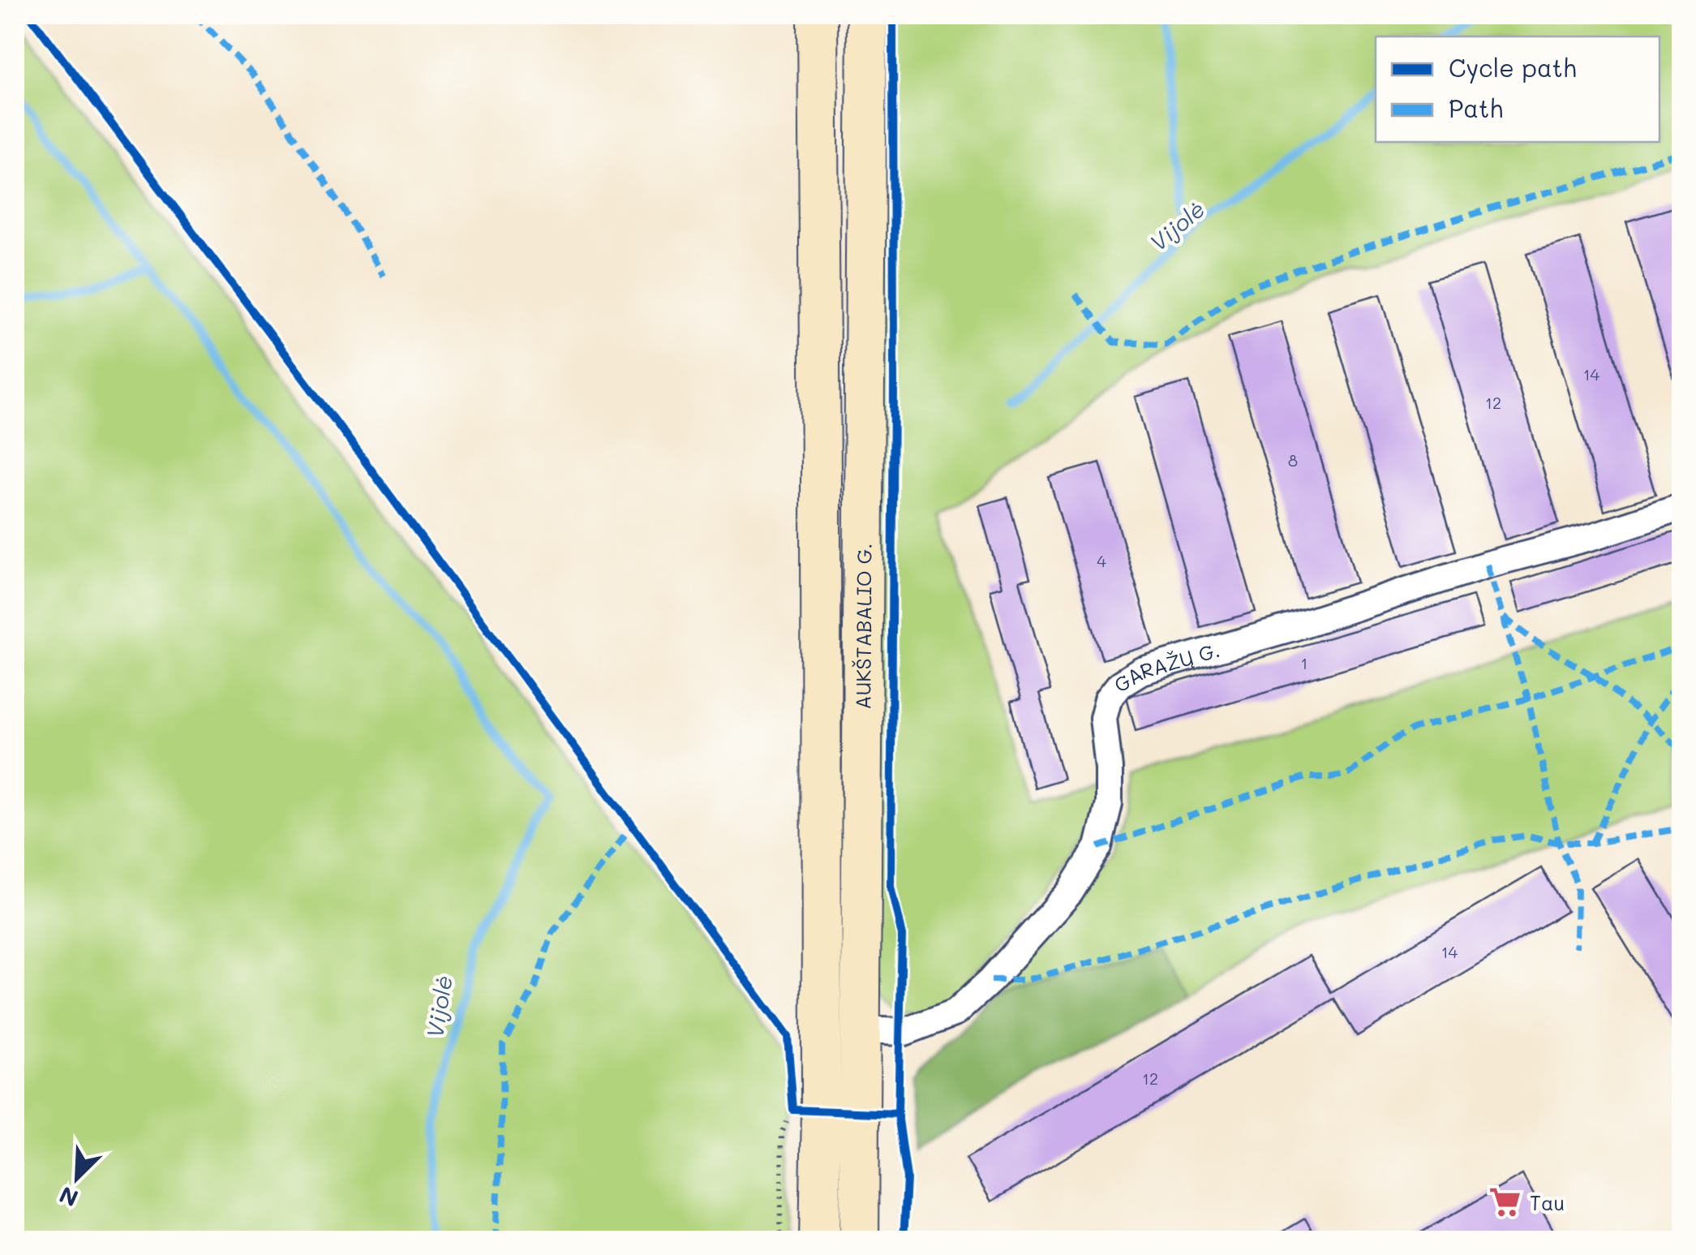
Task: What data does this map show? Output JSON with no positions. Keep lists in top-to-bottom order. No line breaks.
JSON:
{"streets":{"main road":["AUKŠTABALIO G."],"street":["GARAŽŲ G."]},"crossings":[["AUKŠTABALIO G.","GARAŽŲ G."]],"water":["Vijolė"],"places":{"supermarket":["Tau"]},"house_numbers":["14","12","8","4","1","14","12"],"legend":["Cycle path","Path"],"north":"bottom left"}
